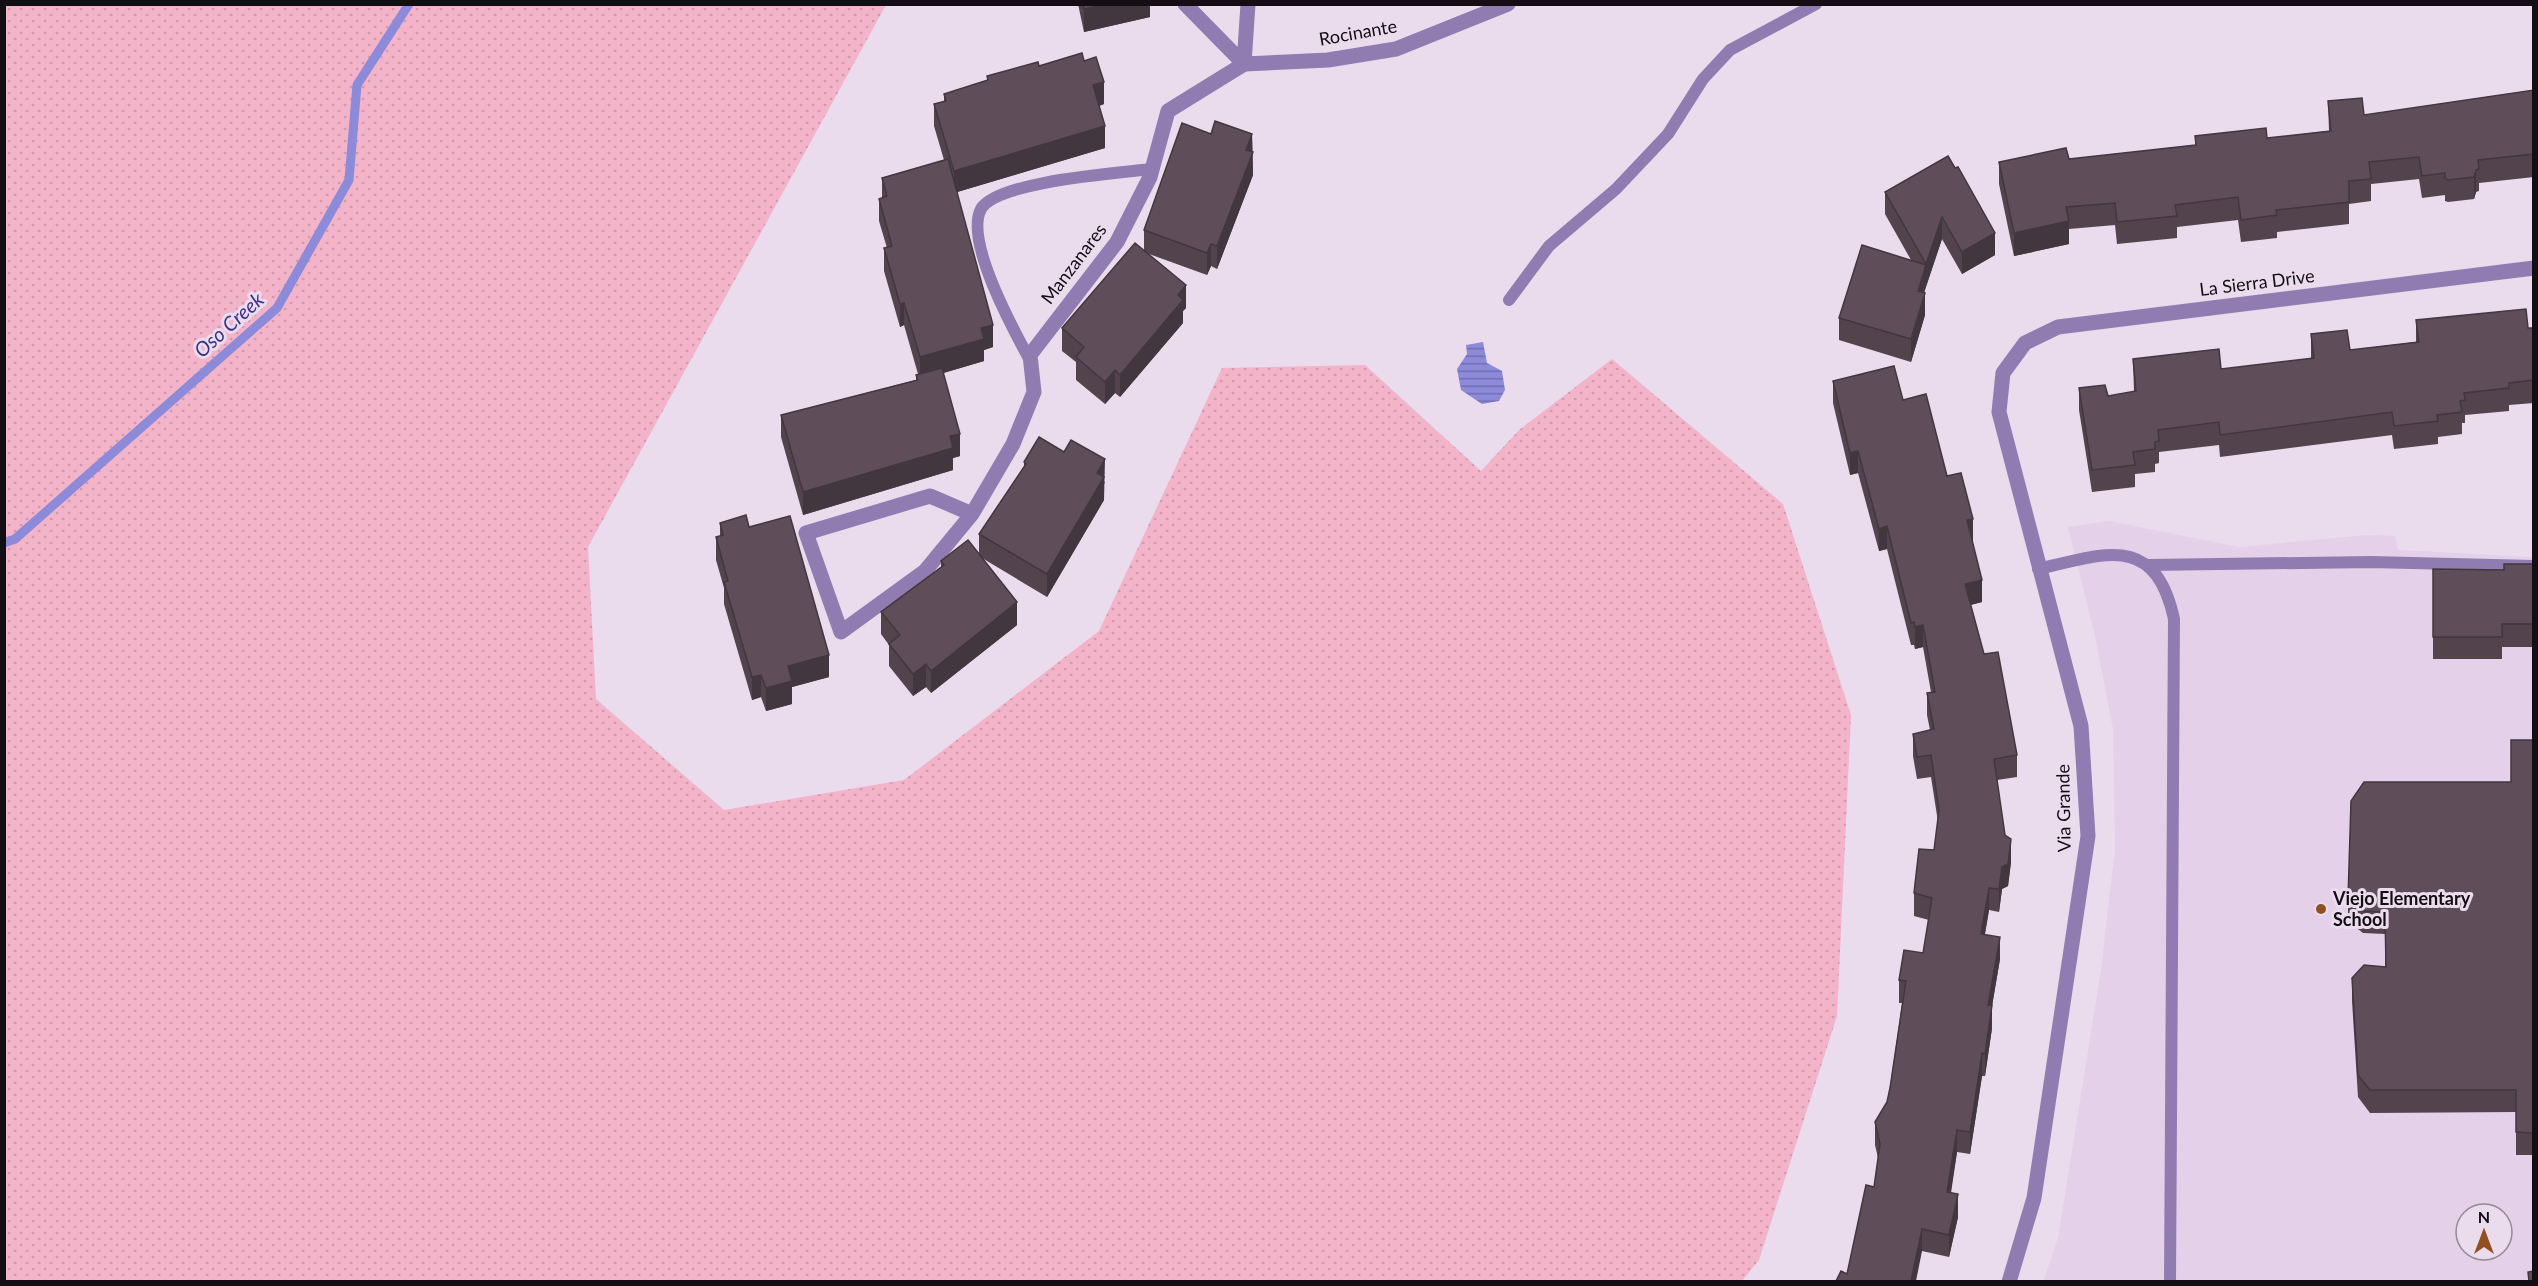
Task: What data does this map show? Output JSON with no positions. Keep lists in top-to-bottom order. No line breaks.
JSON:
{"streets":{"street":["Rocinante","Manzanares","La Sierra Drive","Via Grande"]},"crossings":[["Rocinante","Manzanares"],["La Sierra Drive","Via Grande"]],"water":["Oso Creek"],"places":["Viejo Elementary School"],"north":"top"}
